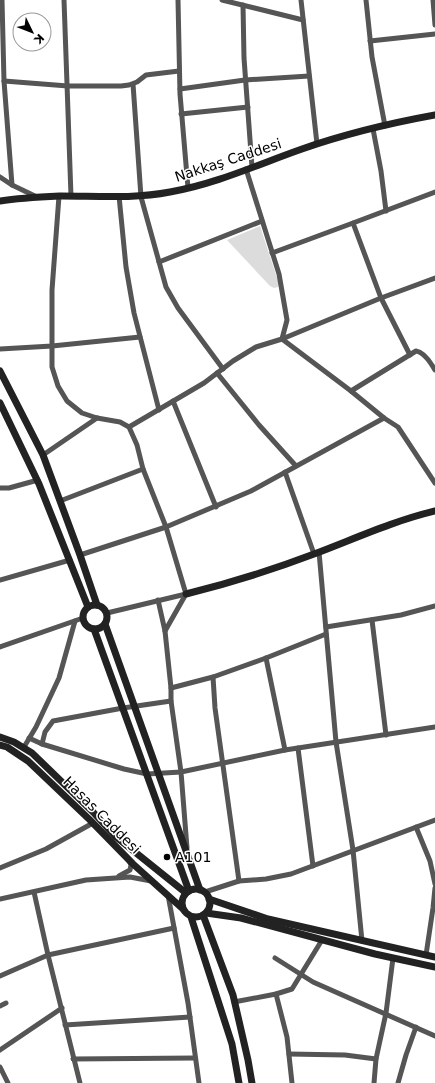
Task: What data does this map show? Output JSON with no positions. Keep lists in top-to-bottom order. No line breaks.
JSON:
{"streets":{"main road":["Nakkaş Caddesi","Hasas Caddesi"]},"places":["A101"],"north":"bottom right"}
